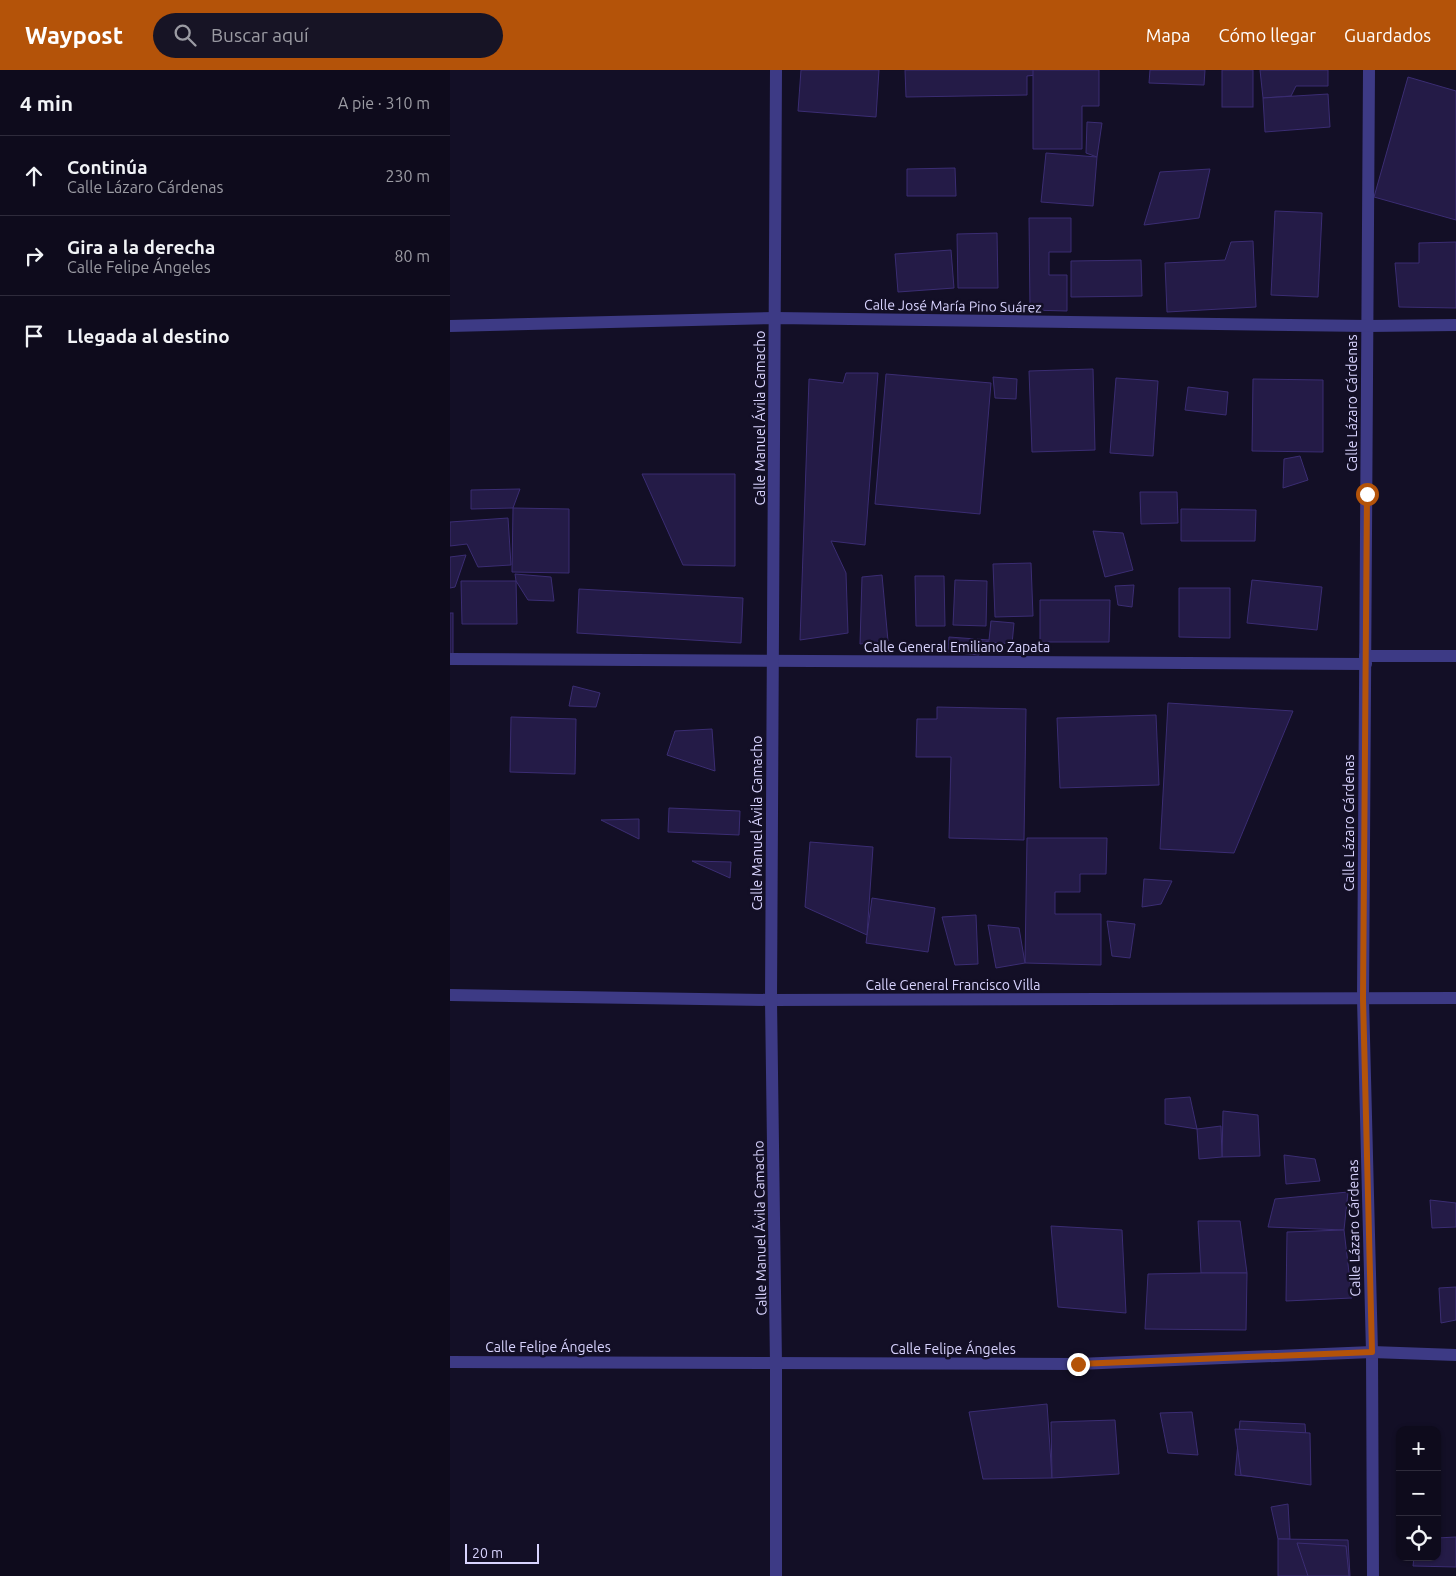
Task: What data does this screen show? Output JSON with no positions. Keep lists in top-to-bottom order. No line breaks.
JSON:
{"streets":{"street":["Calle José María Pino Suárez","Calle Lázaro Cárdenas","Calle Manuel Ávila Camacho","Calle General Emiliano Zapata","Calle General Francisco Villa","Calle Felipe Ángeles"]},"crossings":[["Calle José María Pino Suárez","Calle Lázaro Cárdenas"],["Calle José María Pino Suárez","Calle Manuel Ávila Camacho"],["Calle Lázaro Cárdenas","Calle General Emiliano Zapata"],["Calle Lázaro Cárdenas","Calle General Francisco Villa"],["Calle Lázaro Cárdenas","Calle Felipe Ángeles"],["Calle Manuel Ávila Camacho","Calle General Emiliano Zapata"],["Calle Manuel Ávila Camacho","Calle General Francisco Villa"],["Calle Manuel Ávila Camacho","Calle Felipe Ángeles"]],"scale_bar":"20 m","page":{"header":"Waypost","search":"Buscar aquí","nav":["Mapa","Cómo llegar","Guardados"],"heading":["4 min","A pie · 310 m"],"list":[["Continúa","Calle Lázaro Cárdenas","230 m"],["Gira a la derecha","Calle Felipe Ángeles","80 m"],"Llegada al destino"],"map_buttons":["+","−"],"scale":"20 m"}}
